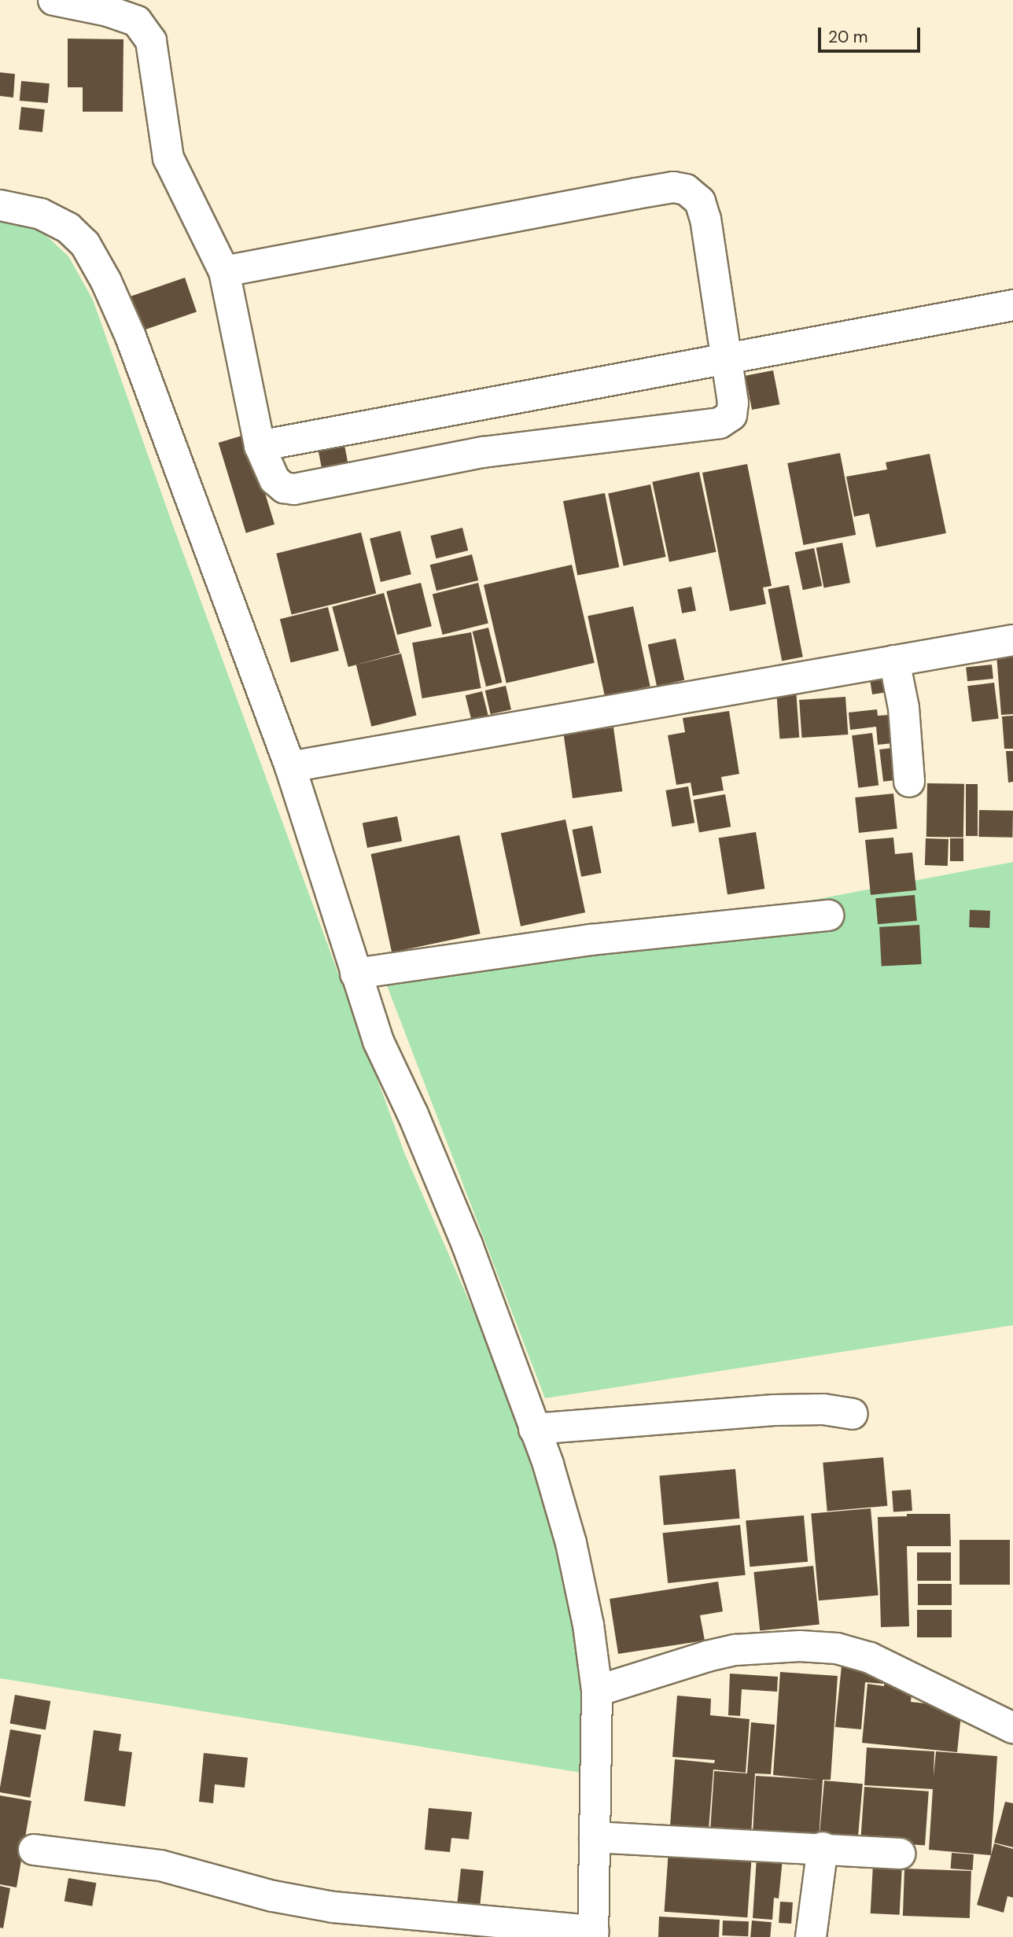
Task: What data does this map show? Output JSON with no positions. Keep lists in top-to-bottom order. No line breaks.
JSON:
{"scale_bar":"20 m"}
